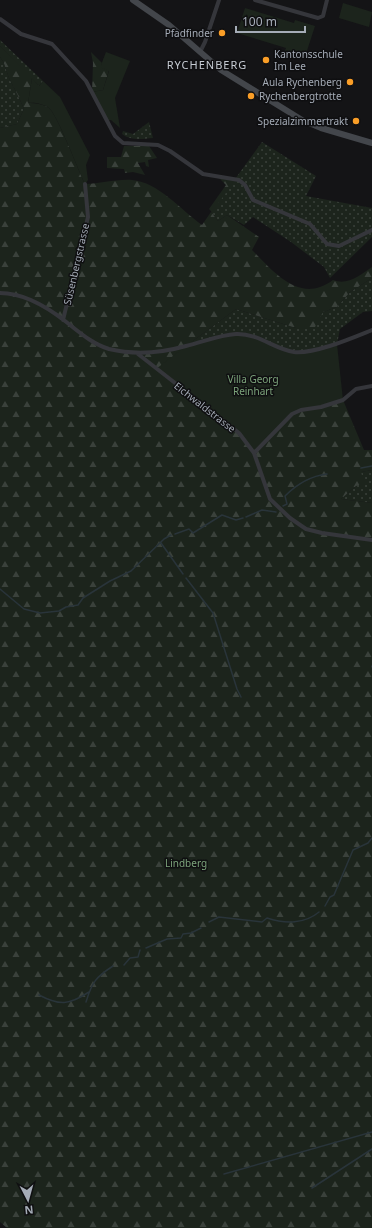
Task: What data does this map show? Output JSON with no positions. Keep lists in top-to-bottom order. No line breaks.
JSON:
{"streets":{"street":["Süsenbergstrasse","Eichwaldstrasse"]},"districts":["RYCHENBERG"],"parks":["Villa Georg Reinhart","Lindberg"],"places":["Pfadfinder","Kantonsschule Im Lee","Aula Rychenberg","Rychenbergtrotte","Spezialzimmertrakt"],"scale_bar":"100 m","north":"bottom"}
